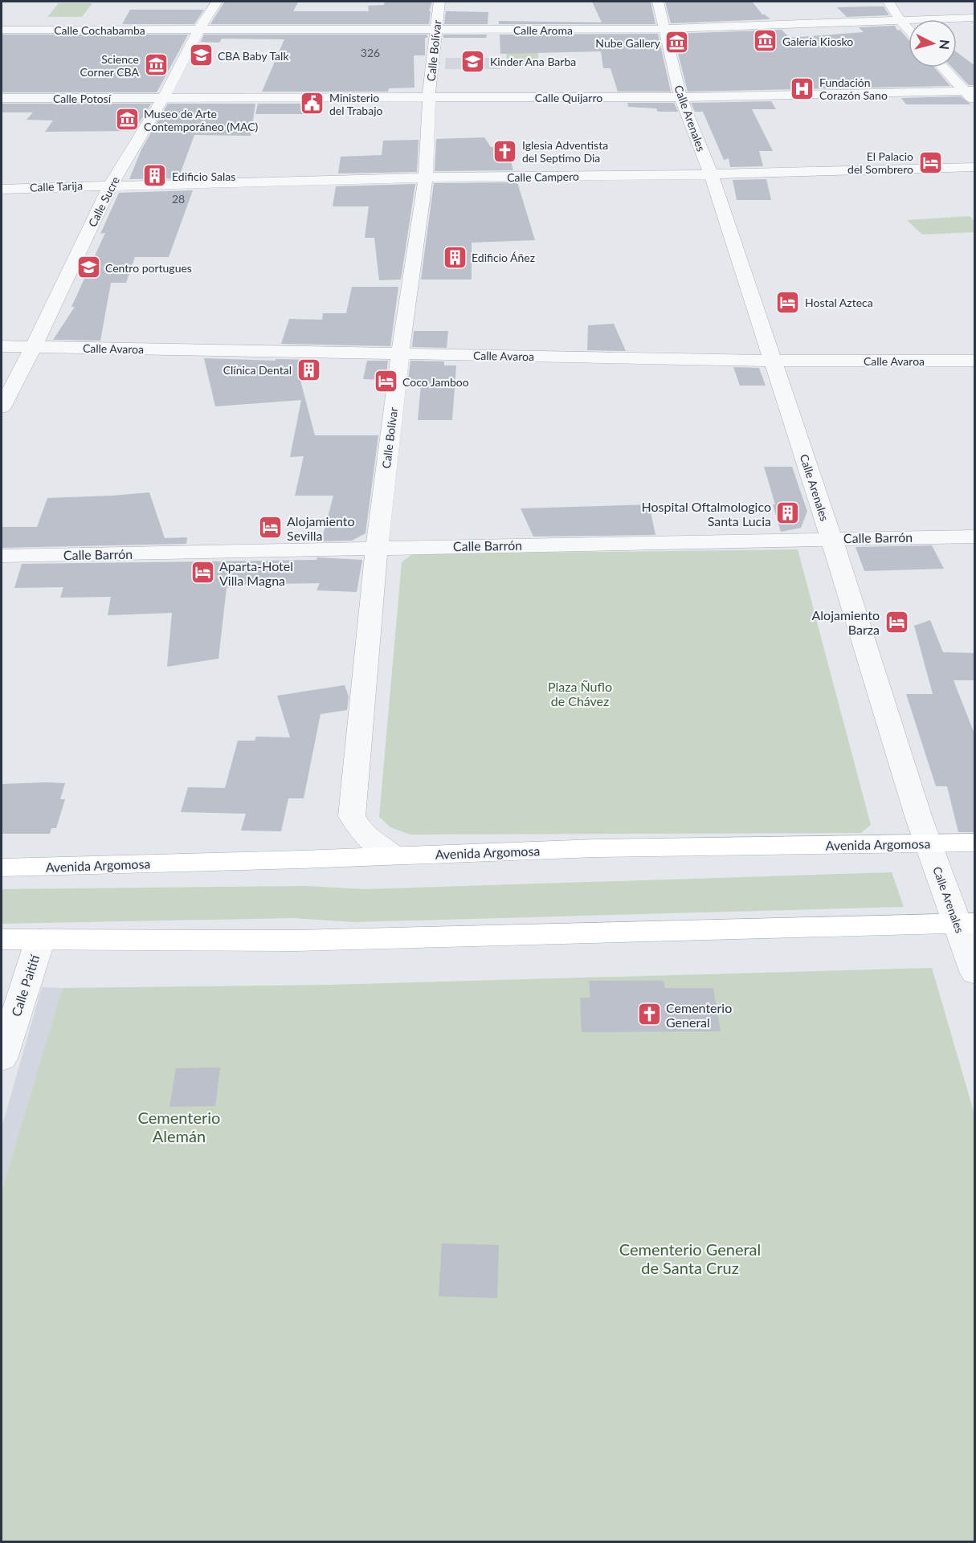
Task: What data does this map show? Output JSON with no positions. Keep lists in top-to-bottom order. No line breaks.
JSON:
{"streets":{"main road":["Avenida Argomosa"],"street":["Calle Cochabamba","Calle Aroma","Calle Bolívar","Calle Quijarro","Calle Potosí","Calle Arenales","Calle Campero","Calle Tarija","Calle Sucre","Calle Avaroa","Calle Barrón","Calle Paitití"]},"crossings":[["Calle Cochabamba","Calle Aroma"],["Calle Cochabamba","Calle Sucre"],["Calle Aroma","Calle Bolívar"],["Calle Aroma","Calle Arenales"],["Calle Aroma","Calle Sucre"],["Calle Bolívar","Calle Quijarro"],["Calle Bolívar","Calle Campero"],["Calle Bolívar","Calle Avaroa"],["Calle Bolívar","Calle Barrón"],["Calle Bolívar","Avenida Argomosa"],["Calle Quijarro","Calle Potosí"],["Calle Quijarro","Calle Arenales"],["Calle Quijarro","Calle Sucre"],["Calle Potosí","Calle Sucre"],["Calle Arenales","Calle Campero"],["Calle Arenales","Calle Avaroa"],["Calle Arenales","Calle Barrón"],["Calle Arenales","Avenida Argomosa"],["Calle Campero","Calle Tarija"],["Calle Campero","Calle Sucre"],["Calle Tarija","Calle Sucre"],["Calle Sucre","Calle Avaroa"]],"parks":["Plaza Ñuflo de Chávez","Cementerio Alemán","Cementerio General de Santa Cruz"],"places":{"museum":["Galería Kiosko","Nube Gallery","Science Corner CBA","Museo de Arte Contemporáneo (MAC)"],"school or university":["CBA Baby Talk","Kinder Ana Barba","Centro portugues"],"hospital":["Fundación Corazón Sano"],"public building":["Ministerio del Trabajo"],"church":["Iglesia Adventista del Septimo Dia","Cementerio General"],"hotel":["El Palacio del Sombrero","Hostal Azteca","Coco Jamboo","Alojamiento Sevilla","Aparta-Hotel Villa Magna","Alojamiento Barza"],"building":["Edificio Salas","Edificio Áñez","Clínica Dental","Hospital Oftalmologico Santa Lucia"]},"house_numbers":["326","28"],"north":"right"}
